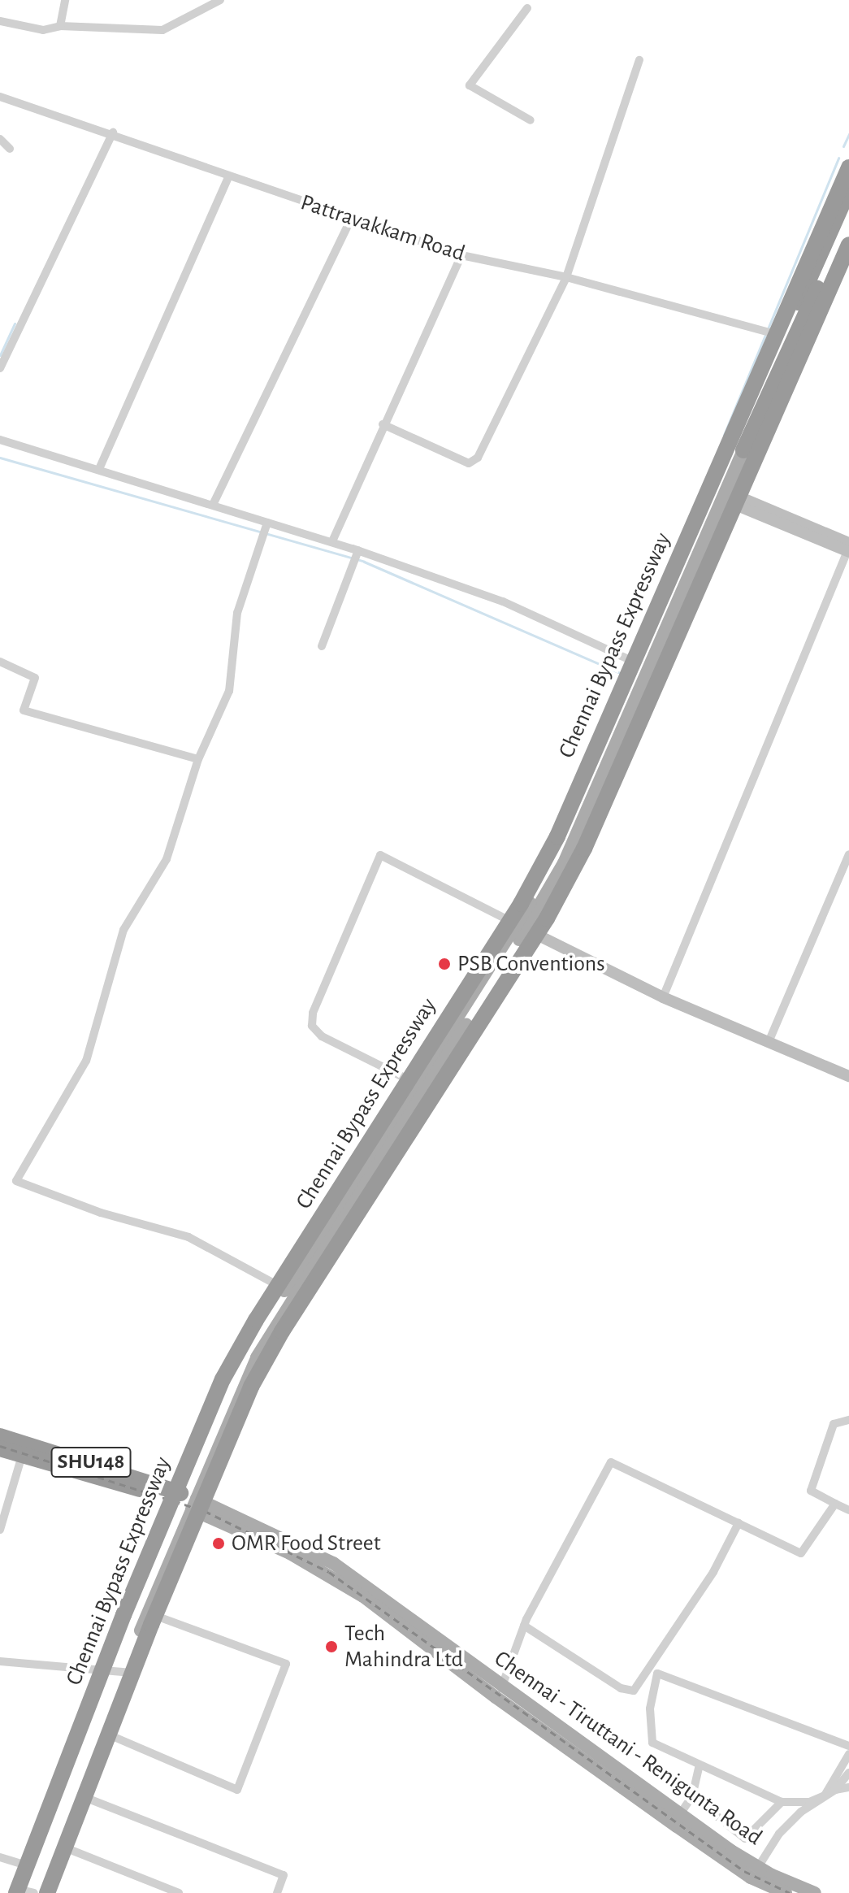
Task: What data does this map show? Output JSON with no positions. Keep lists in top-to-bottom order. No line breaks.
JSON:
{"streets":{"highway":["Chennai Bypass Expressway","SHU148","Chennai - Tiruttani - Renigunta Road"],"street":["Pattravakkam Road"]},"places":["PSB Conventions","OMR Food Street","Tech Mahindra Ltd"]}
